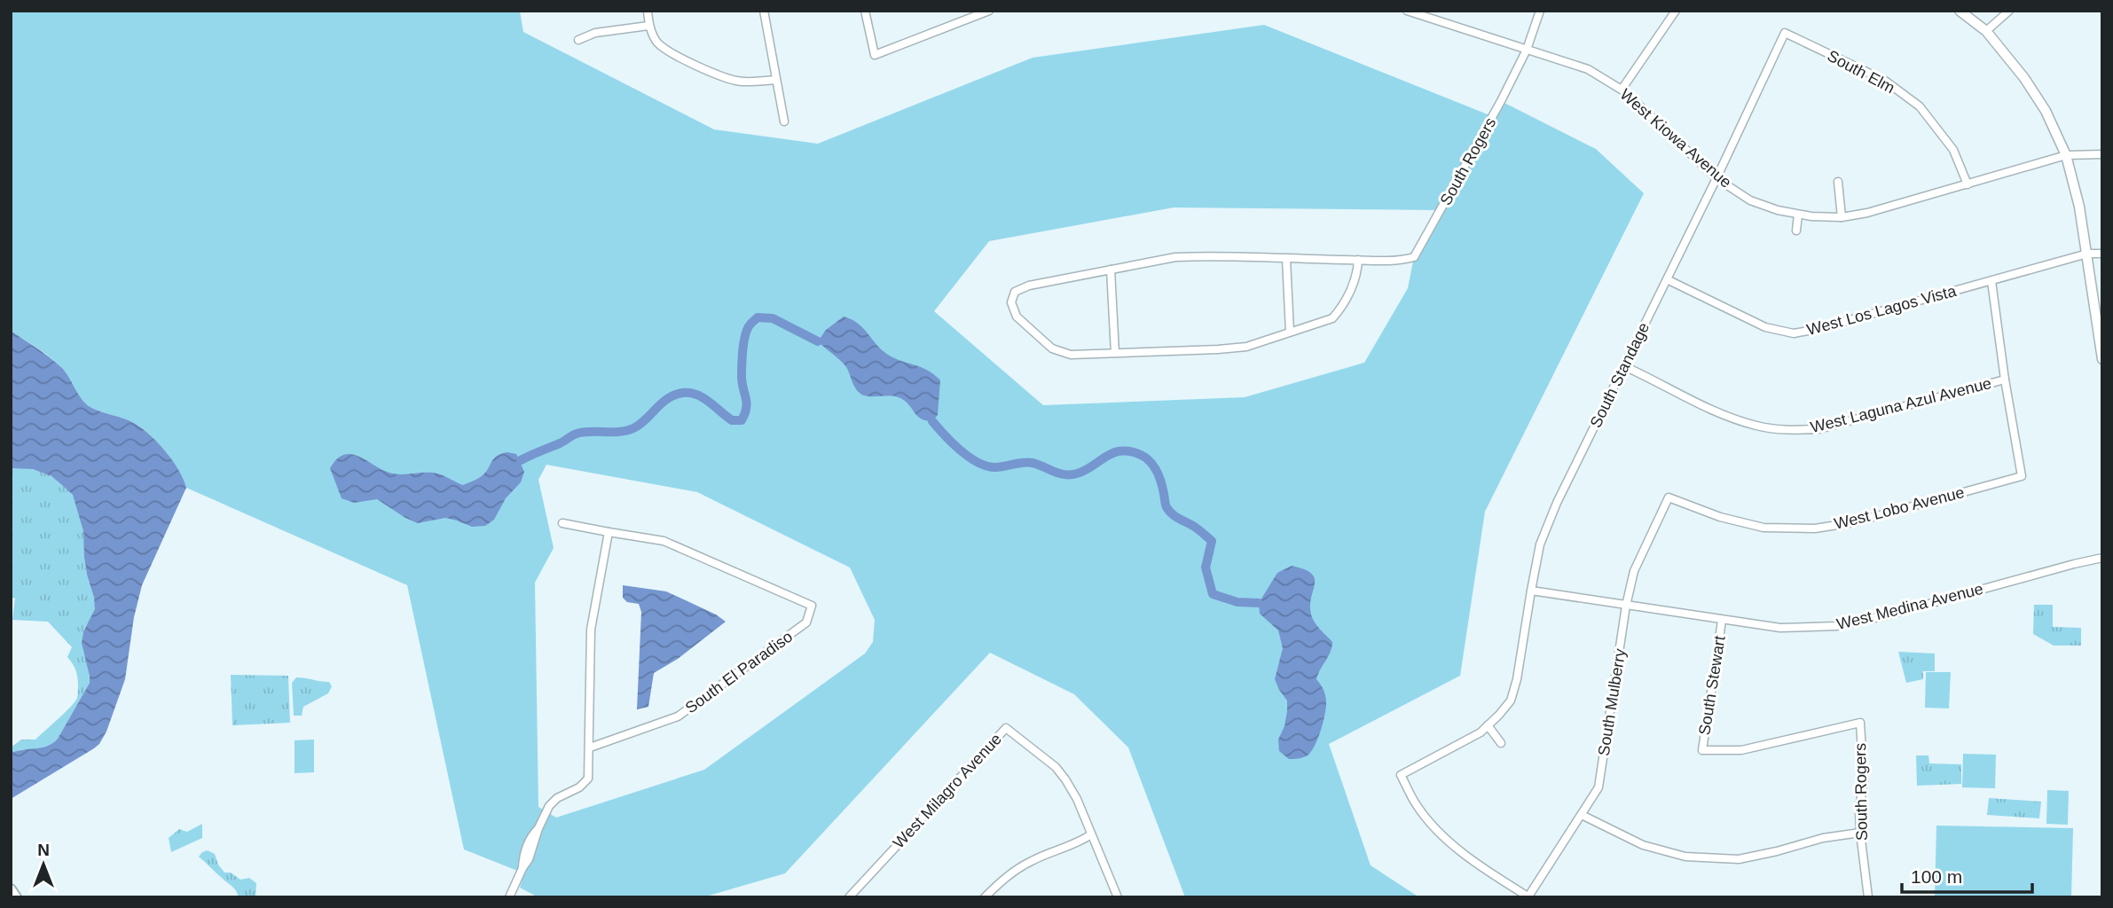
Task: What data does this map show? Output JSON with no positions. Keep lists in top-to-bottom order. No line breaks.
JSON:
{"streets":{"street":["South Elm","West Kiowa Avenue","South Rogers","West Los Lagos Vista","South Standage","West Laguna Azul Avenue","West Lobo Avenue","West Medina Avenue","South El Paradiso","South Stewart","South Mulberry","West Milagro Avenue"]},"crossings":[["South Elm","West Kiowa Avenue"],["South Elm","South Standage"],["West Kiowa Avenue","South Rogers"],["West Kiowa Avenue","South Standage"],["South Rogers","South Stewart"],["West Los Lagos Vista","South Standage"],["South Standage","West Laguna Azul Avenue"],["South Standage","West Medina Avenue"],["South Standage","South Mulberry"],["West Laguna Azul Avenue","West Lobo Avenue"],["West Lobo Avenue","South Mulberry"],["West Medina Avenue","South Stewart"],["West Medina Avenue","South Mulberry"]],"scale_bar":"100 m","north":"top"}
